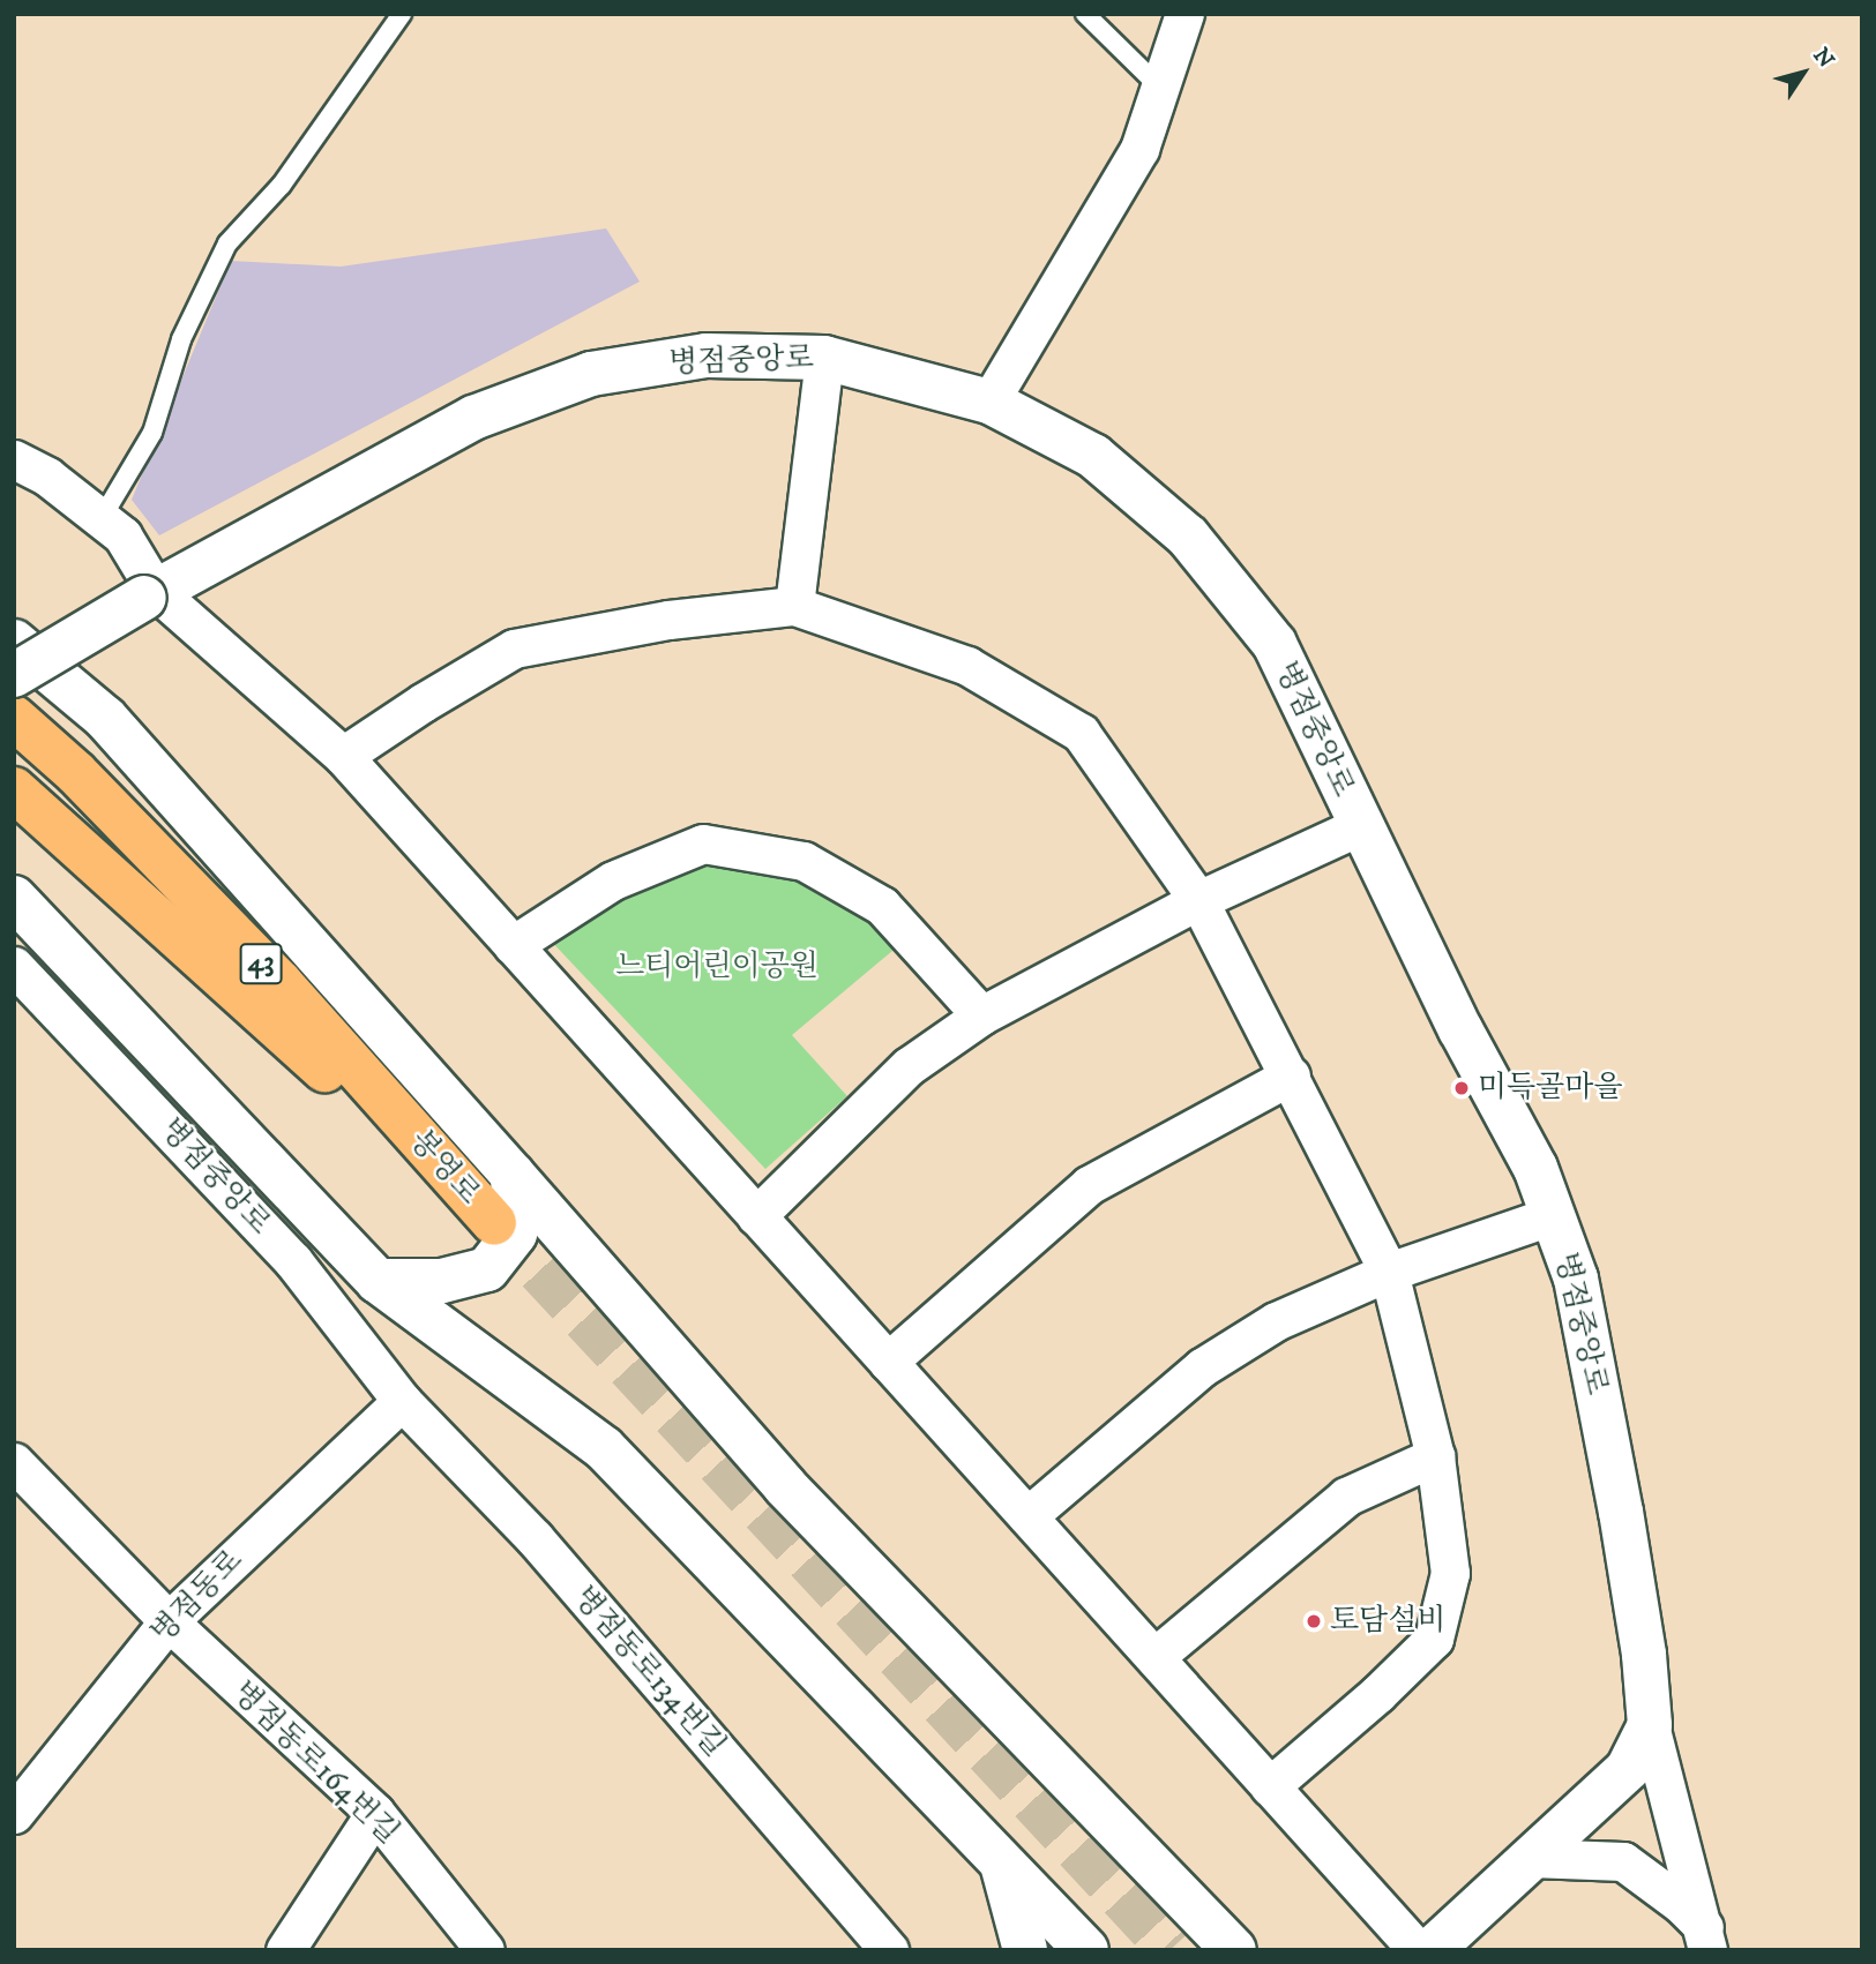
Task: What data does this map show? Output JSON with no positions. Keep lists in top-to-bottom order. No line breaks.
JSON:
{"streets":{"highway":["43","봉영로"],"street":["병점중앙로","병점동로","병점동로134번길","병점동로164번길"]},"crossings":[["병점중앙로","병점동로"],["병점중앙로","병점동로134번길"],["병점동로","병점동로134번길"],["병점동로","병점동로164번길"]],"parks":["느티어린이공원"],"places":["미득골마을","토담설비"],"north":"top right"}
